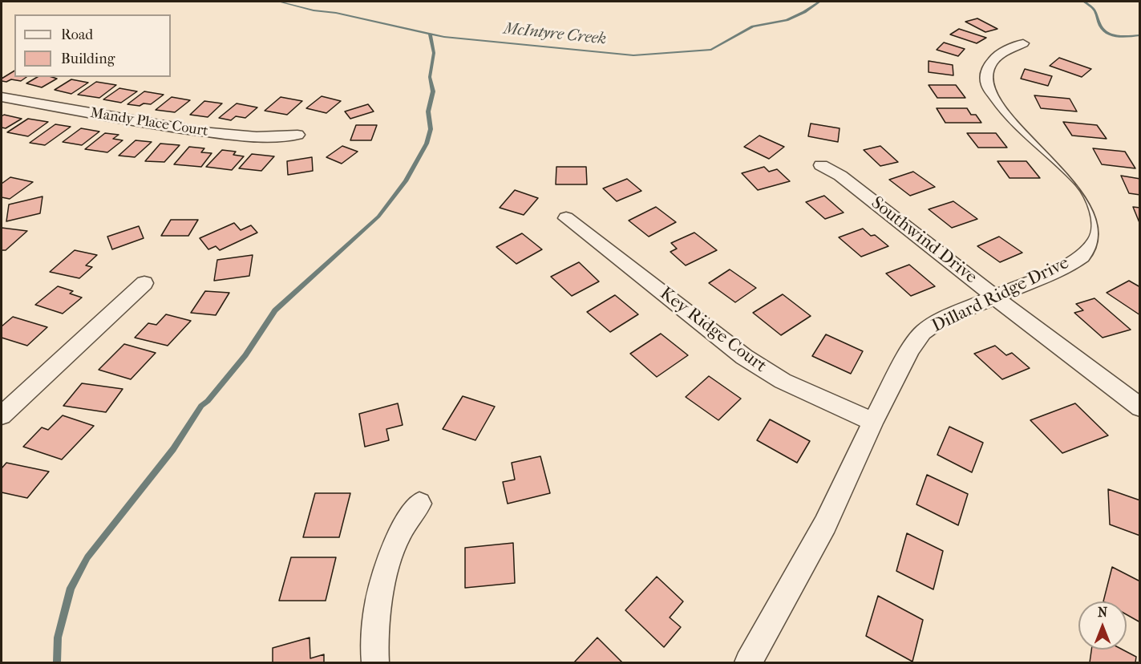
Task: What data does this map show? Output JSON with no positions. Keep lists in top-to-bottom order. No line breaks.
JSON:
{"streets":{"street":["Mandy Place Court","Southwind Drive","Dillard Ridge Drive","Key Ridge Court"]},"crossings":[["Southwind Drive","Dillard Ridge Drive"],["Dillard Ridge Drive","Key Ridge Court"]],"water":["McIntyre Creek"],"legend":["Road","Building"],"north":"top"}
